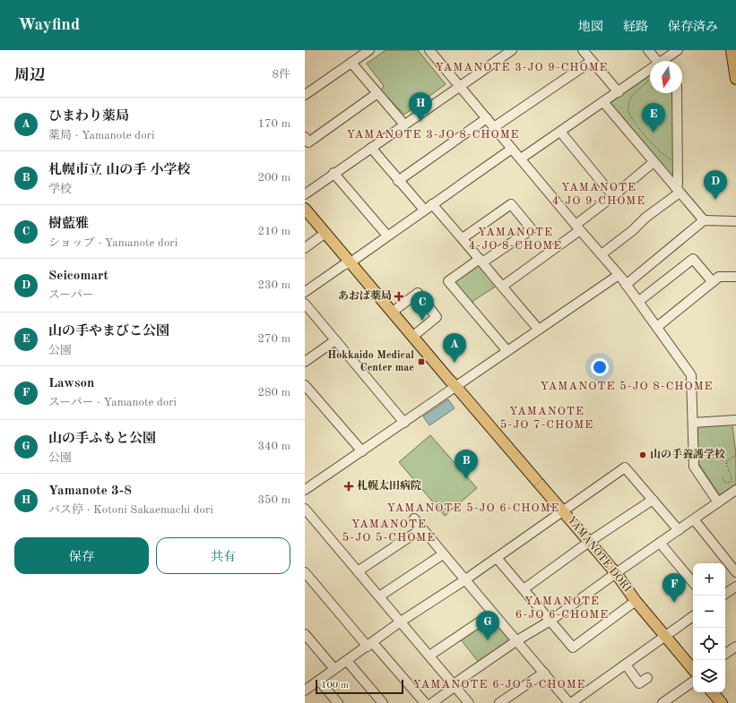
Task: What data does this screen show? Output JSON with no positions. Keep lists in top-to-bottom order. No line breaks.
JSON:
{"streets":{"main road":["YAMANOTE DORI"]},"districts":["YAMANOTE 3-JO 9-CHOME","YAMANOTE 3-JO 8-CHOME","YAMANOTE 4-JO 9-CHOME","YAMANOTE 4-JO 8-CHOME","YAMANOTE 5-JO 8-CHOME","YAMANOTE 5-JO 7-CHOME","YAMANOTE 5-JO 6-CHOME","YAMANOTE 5-JO 5-CHOME","YAMANOTE 6-JO 6-CHOME","YAMANOTE 6-JO 5-CHOME"],"places":{"health":["あおば薬局","札幌太田病院"],"transit":["Hokkaido Medical Center mae"],"other":["山の手養護学校"]},"scale_bar":"100 m","north":"bottom","page":{"header":"Wayfind","nav":["地図","経路","保存済み"],"heading":["周辺","8件"],"pins":["H","E","D","C","A","B","F","G"],"list":[{"mark":"A","name":"ひまわり薬局","note":"薬局 · Yamanote dori","value":"170 m"},{"mark":"B","name":"札幌市立 山の手 小学校","note":"学校","value":"200 m"},{"mark":"C","name":"樹藍雅","note":"ショップ · Yamanote dori","value":"210 m"},{"mark":"D","name":"Seicomart","note":"スーパー","value":"230 m"},{"mark":"E","name":"山の手やまびこ公園","note":"公園","value":"270 m"},{"mark":"F","name":"Lawson","note":"スーパー · Yamanote dori","value":"280 m"},{"mark":"G","name":"山の手ふもと公園","note":"公園","value":"340 m"},{"mark":"H","name":"Yamanote 3-8","note":"バス停 · Kotoni Sakaemachi dori","value":"350 m"}],"buttons":["保存","共有"],"map_buttons":["+","−"],"scale":"100 m"}}
